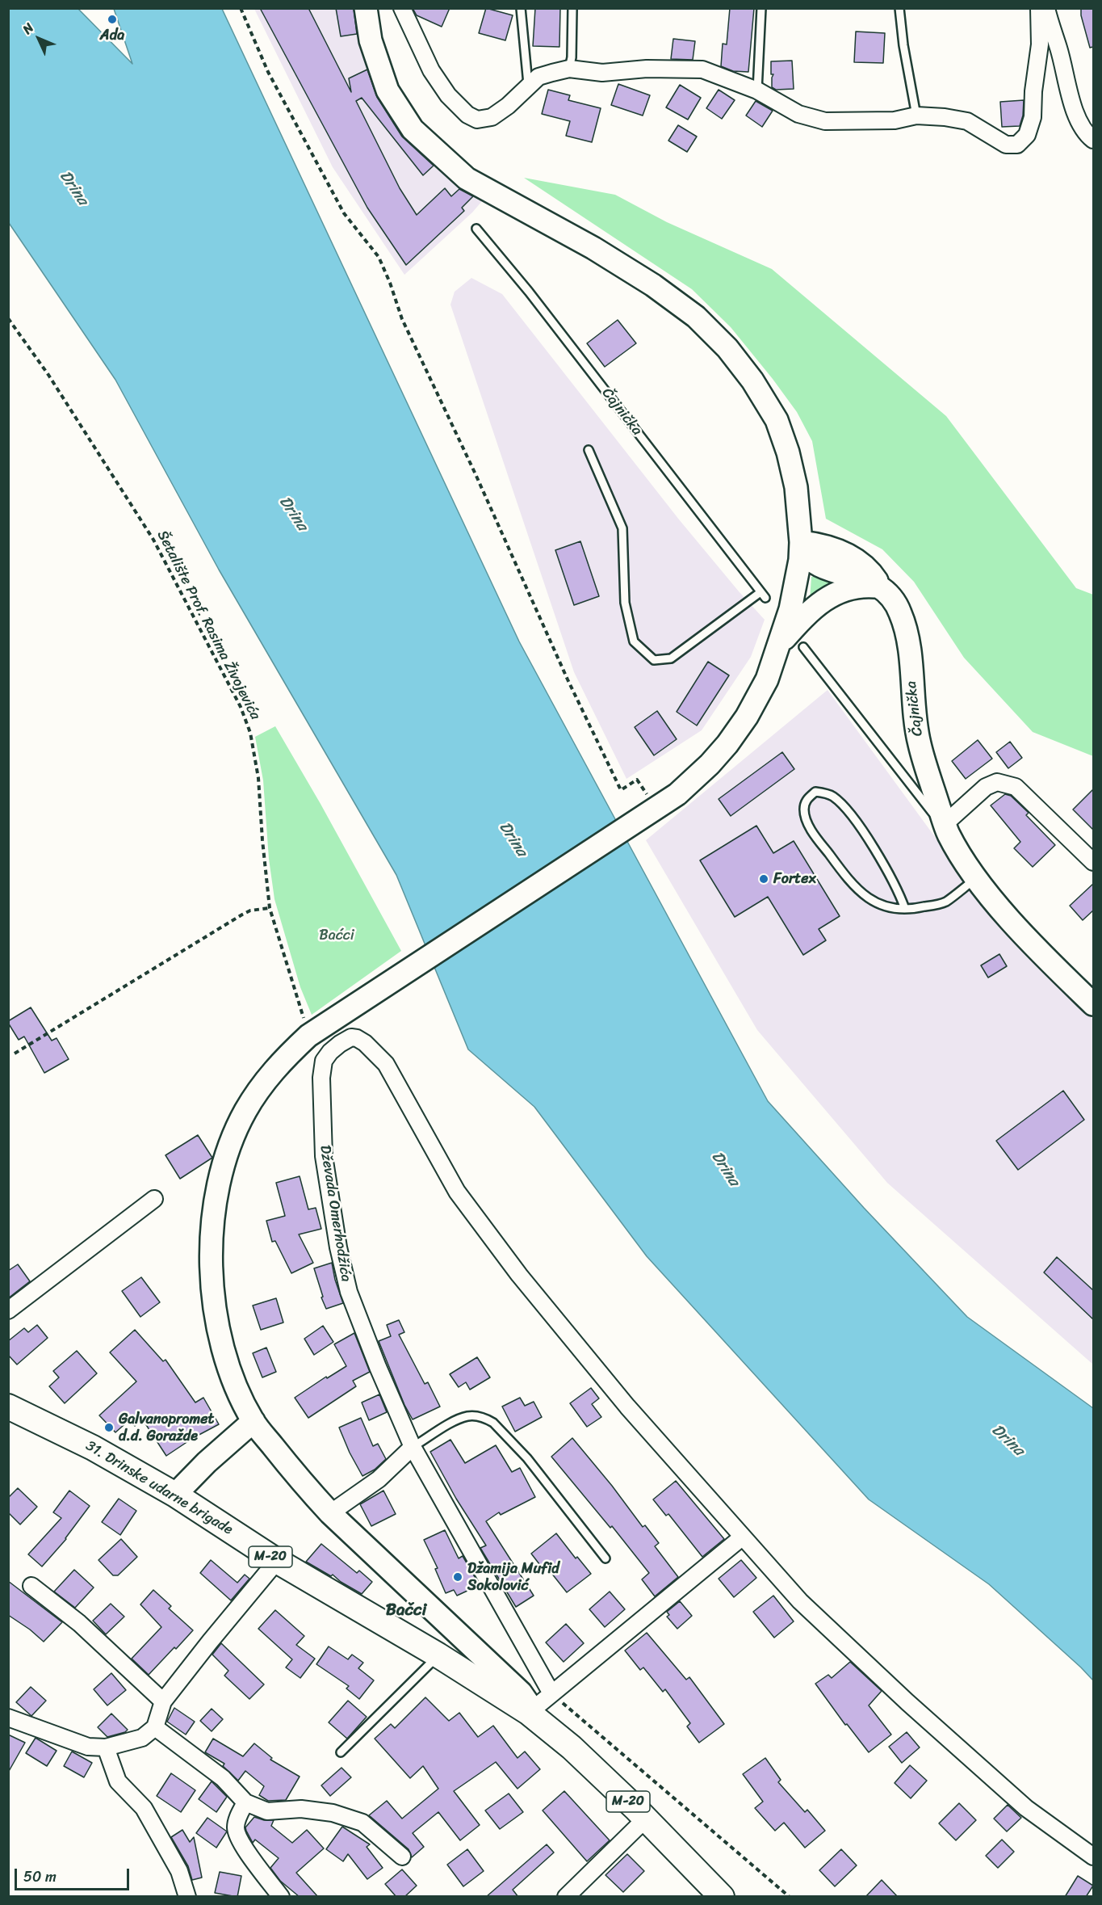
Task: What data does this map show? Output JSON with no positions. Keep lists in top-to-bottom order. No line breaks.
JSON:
{"streets":{"main road":["Čajnička","31. Drinske udarne brigade","M-20"],"street":["Dževada Omerhodžića"],"path":["Šetalište Prof. Rasima Živojevića"]},"crossings":[["31. Drinske udarne brigade","M-20"]],"districts":["Bačci"],"water":["Drina"],"parks":["Baćci"],"places":["Ada","Fortex","Galvanopromet d.d. Goražde","Džamija Mufid Sokolović"],"scale_bar":"50 m","north":"top left"}
